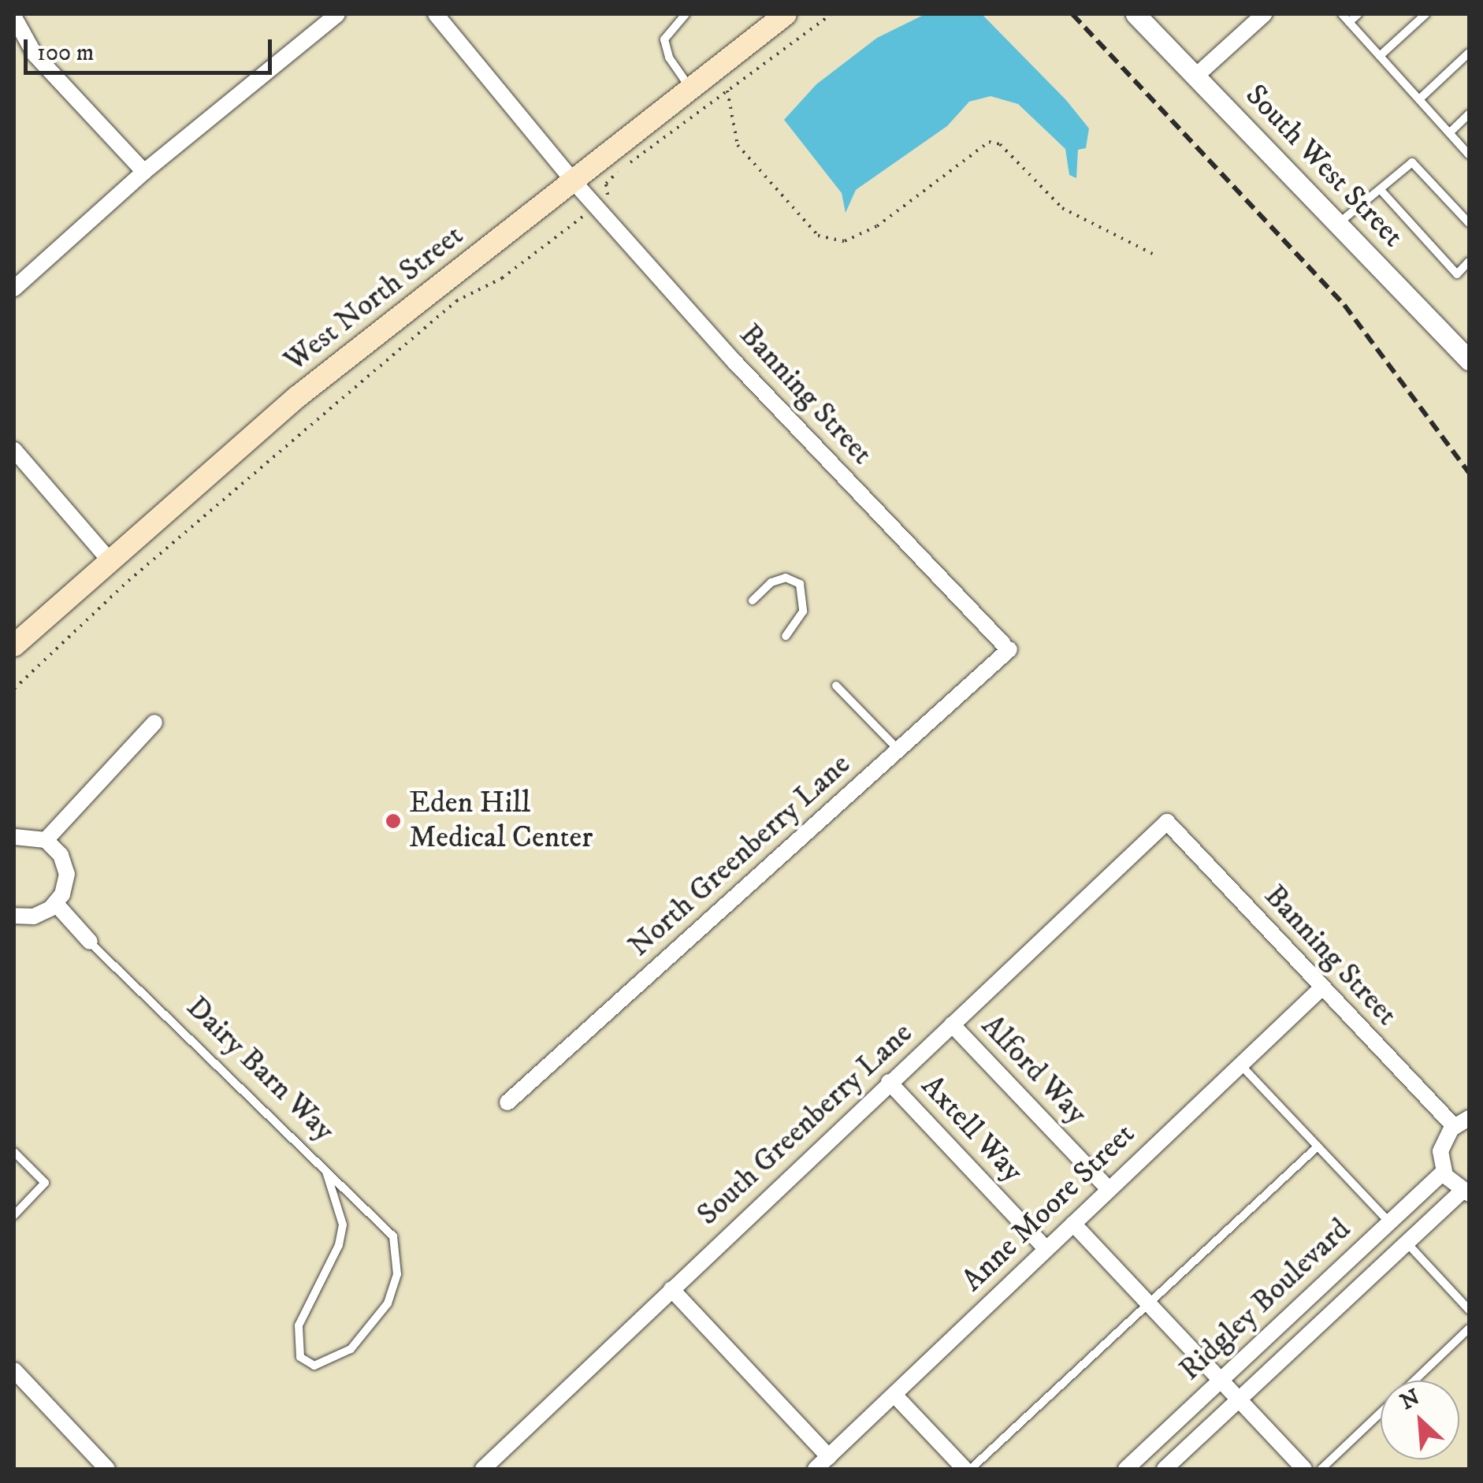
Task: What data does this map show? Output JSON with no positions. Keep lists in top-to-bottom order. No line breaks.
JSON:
{"streets":{"main road":["West North Street"],"street":["South West Street","Banning Street","North Greenberry Lane","Alford Way","South Greenberry Lane","Axtell Way","Anne Moore Street","Ridgley Boulevard"],"lane":["Dairy Barn Way"]},"crossings":[["West North Street","Banning Street"],["Banning Street","North Greenberry Lane"],["Banning Street","South Greenberry Lane"],["Banning Street","Anne Moore Street"],["Alford Way","South Greenberry Lane"],["Alford Way","Anne Moore Street"],["South Greenberry Lane","Axtell Way"],["Axtell Way","Anne Moore Street"]],"places":["Eden Hill Medical Center"],"scale_bar":"100 m","north":"top left"}
